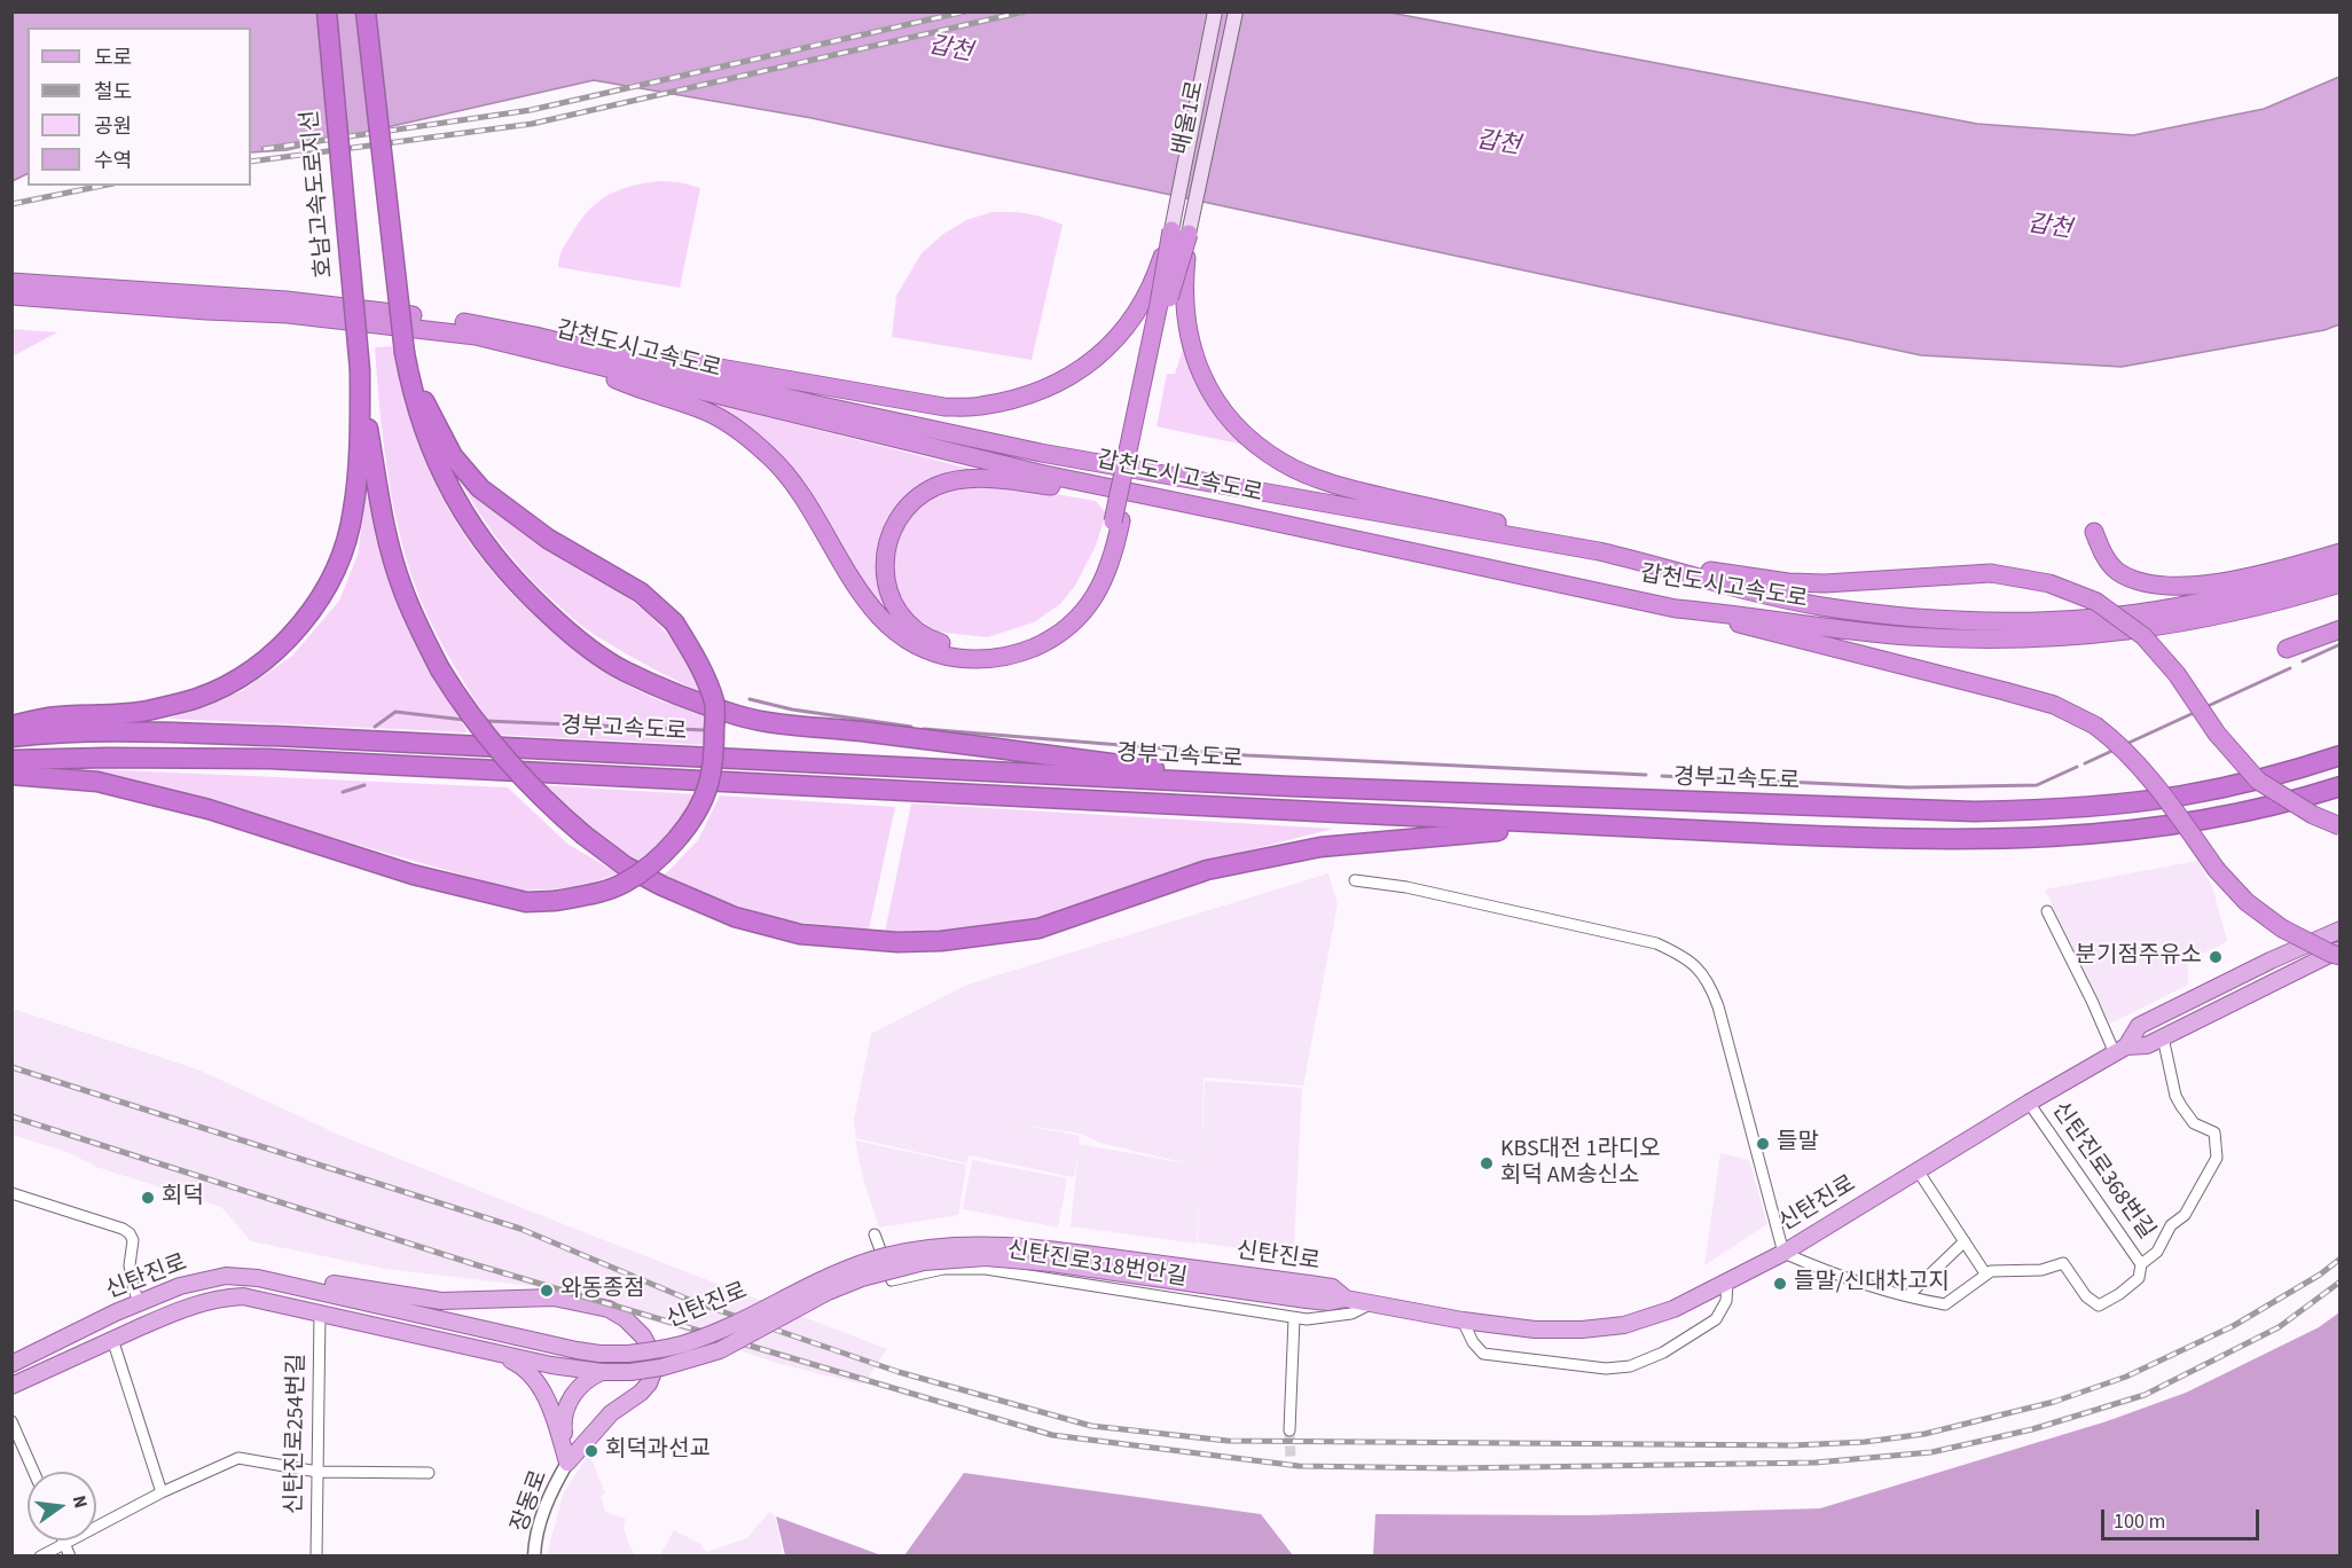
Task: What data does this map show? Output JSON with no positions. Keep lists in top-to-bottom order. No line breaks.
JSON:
{"streets":{"highway":["호남고속도로지선","갑천도시고속도로","경부고속도로"],"main road":["배울1로","신탄진로"],"street":["신탄진로368번길","신탄진로318번안길","신탄진로254번길","장동로"]},"crossings":[["신탄진로368번길","신탄진로"],["신탄진로","신탄진로318번안길"],["신탄진로","신탄진로254번길"]],"water":["갑천"],"places":["분기점주유소","들말","KBS대전 1라디오 회덕 AM송신소","회덕","들말/신대차고지","와동종점","회덕과선교"],"legend":["도로","철도","공원","수역"],"scale_bar":"100 m","north":"right"}
